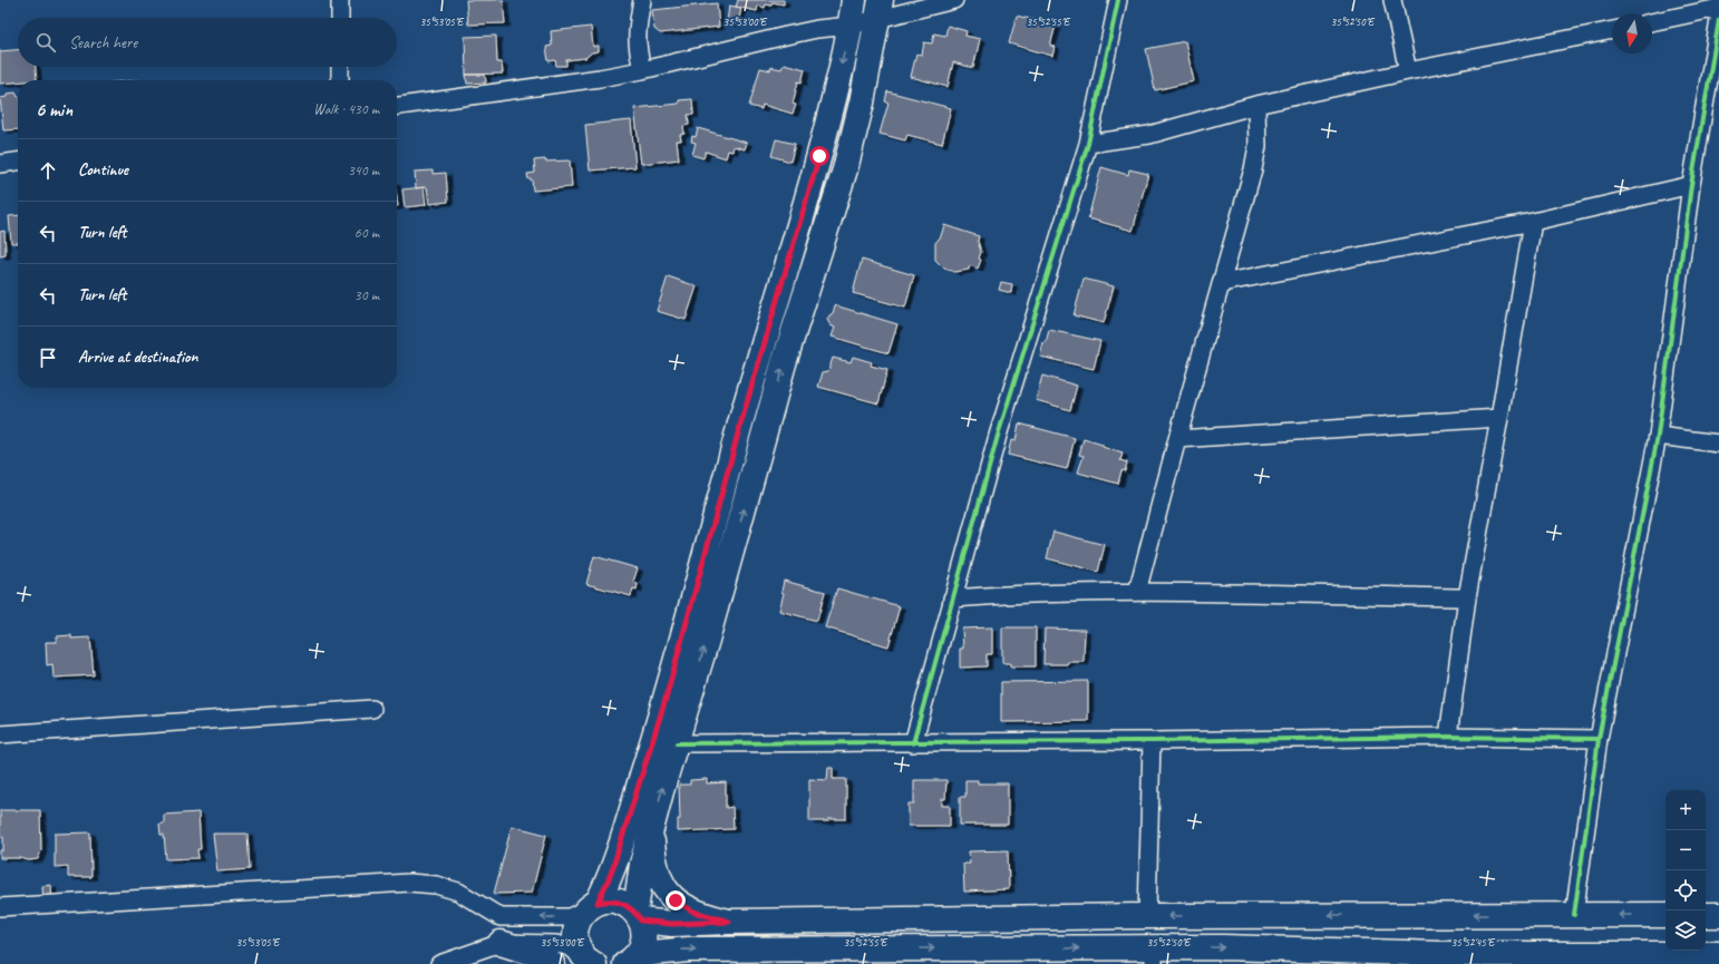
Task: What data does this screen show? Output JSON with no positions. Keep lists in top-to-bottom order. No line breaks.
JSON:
{"north":"bottom","page":{"search":"Search here","heading":["6 min","Walk · 430 m"],"list":[["Continue","340 m"],["Turn left","60 m"],["Turn left","30 m"],"Arrive at destination"],"map_buttons":["+","−"]},"coordinates":["35°53'05\"E","35°53'00\"E","35°52'55\"E","35°52'50\"E","35°52'45\"E"]}
